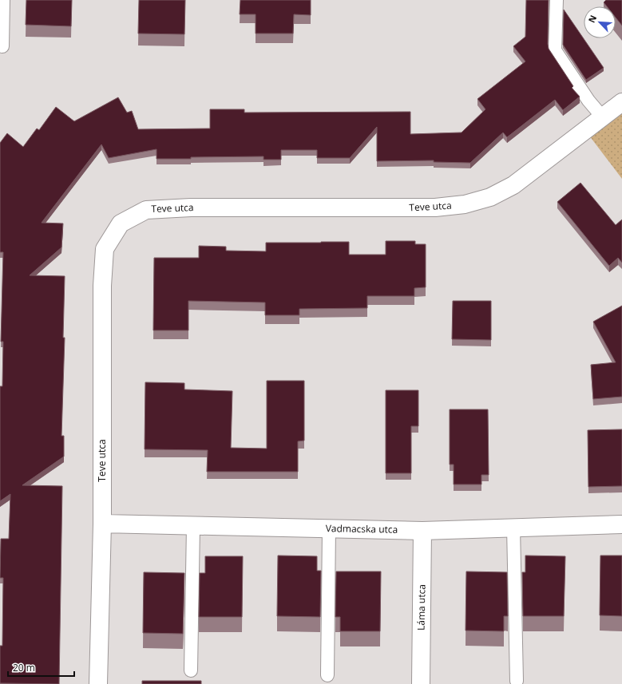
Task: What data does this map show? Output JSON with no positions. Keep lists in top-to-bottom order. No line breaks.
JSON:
{"streets":{"street":["Teve utca","Vadmacska utca","Láma utca"]},"crossings":[["Teve utca","Vadmacska utca"],["Vadmacska utca","Láma utca"]],"scale_bar":"20 m","north":"top left"}
